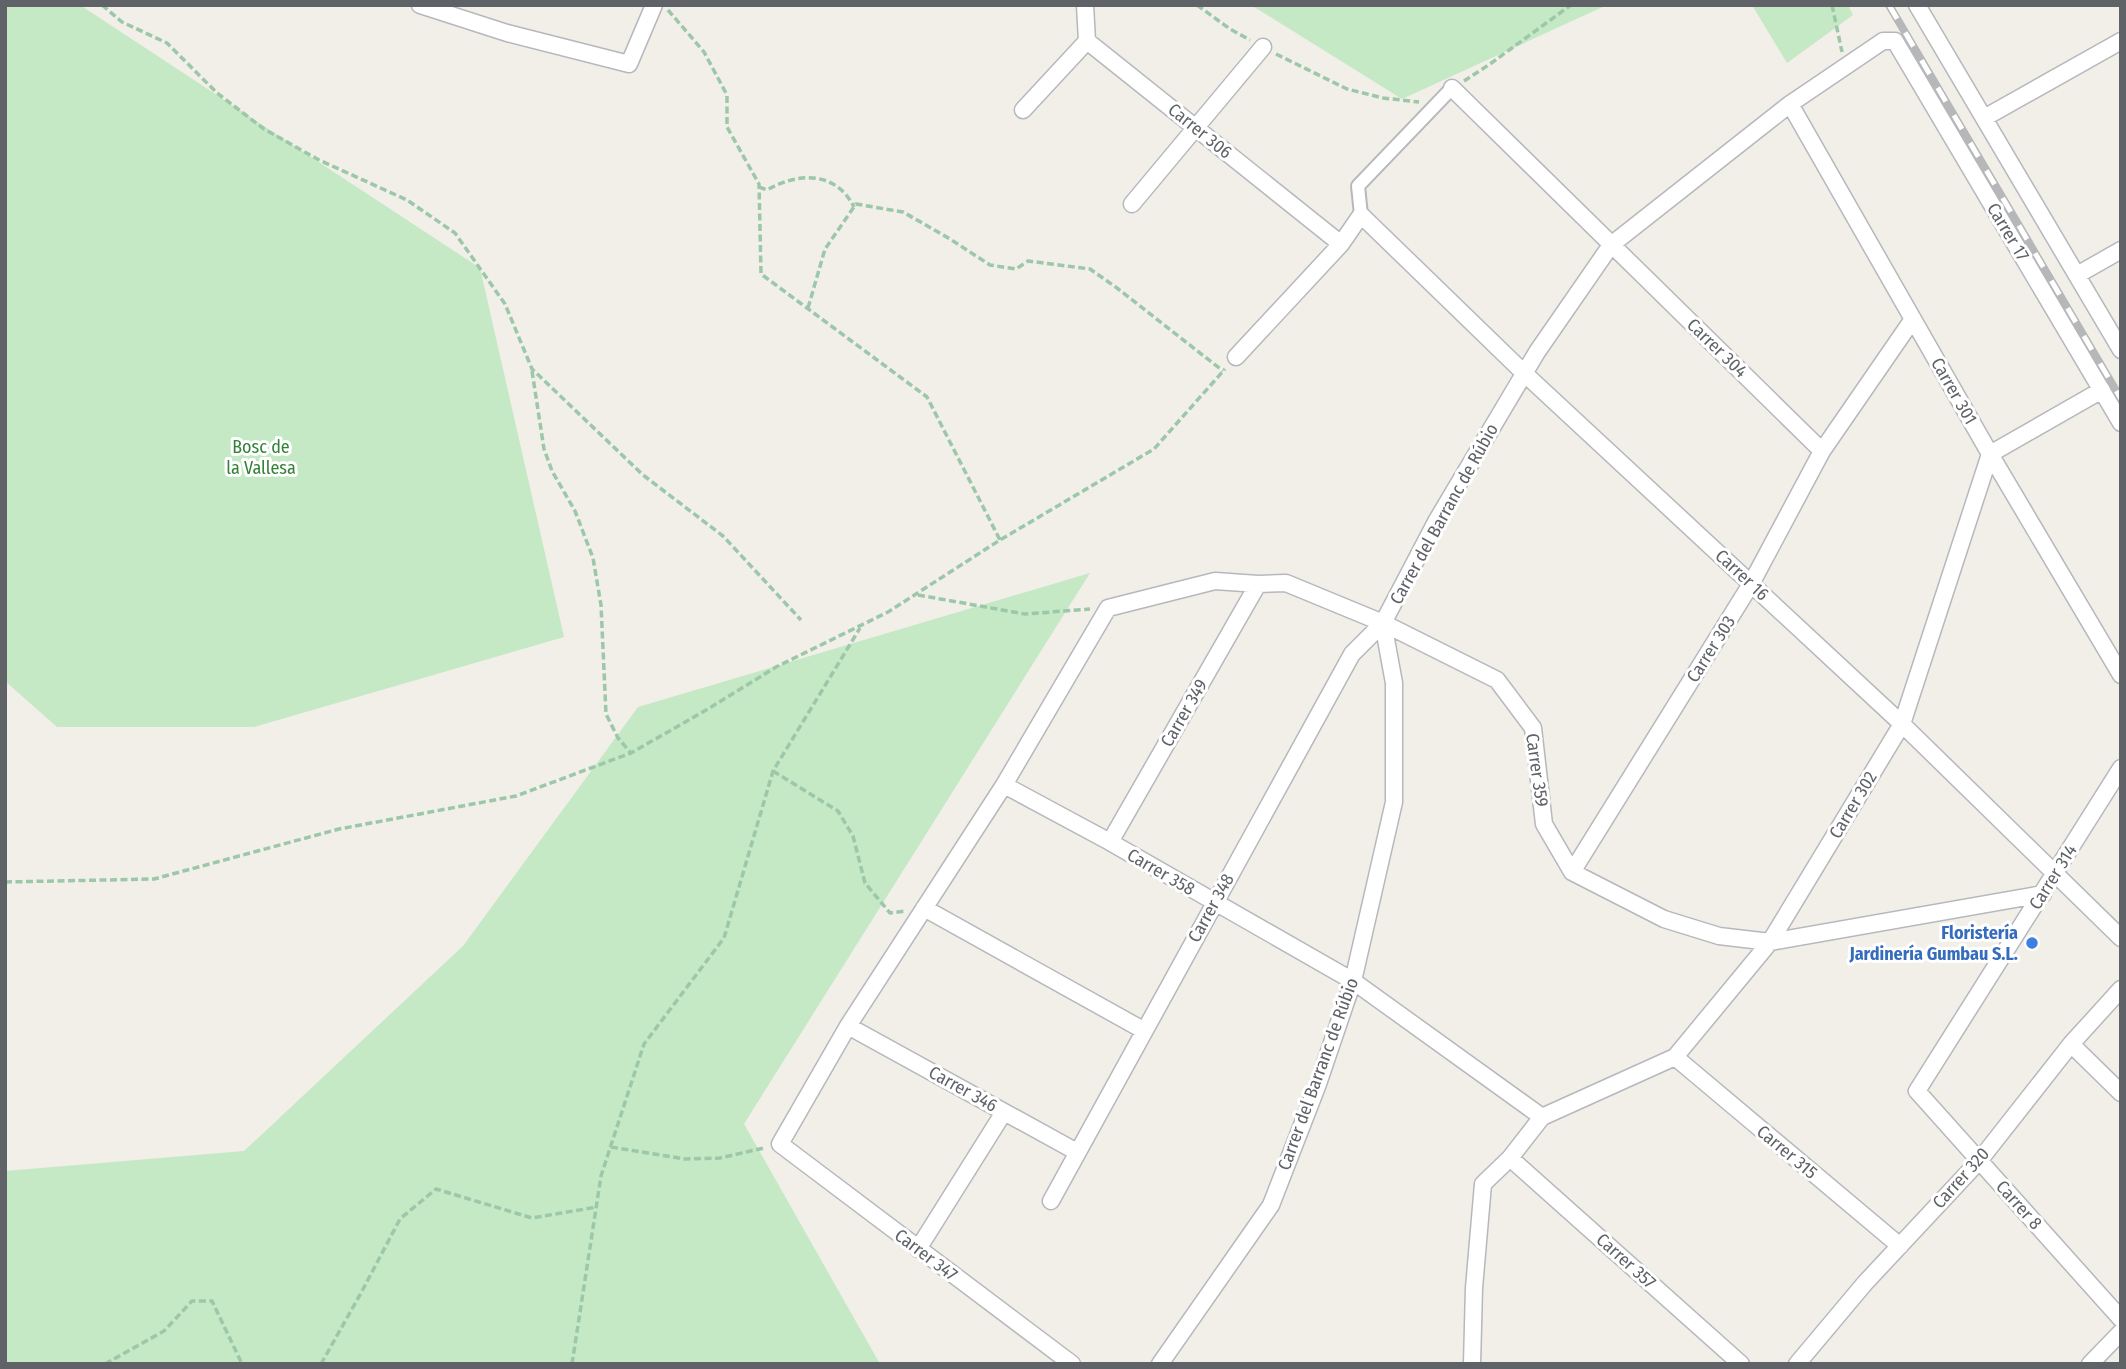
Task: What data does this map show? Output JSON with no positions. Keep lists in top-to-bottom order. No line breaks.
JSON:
{"streets":{"street":["Carrer 306","Carrer 17","Carrer 304","Carrer 301","Carrer del Barranc de Rúbio","Carrer 16","Carrer 303","Carrer 349","Carrer 359","Carrer 302","Carrer 358","Carrer 314","Carrer 348","Carrer 346","Carrer 315","Carrer 320","Carrer 8","Carrer 347","Carrer 357"]},"crossings":[["Carrer 17","Carrer del Barranc de Rúbio"],["Carrer 304","Carrer del Barranc de Rúbio"],["Carrer 304","Carrer 303"],["Carrer 301","Carrer del Barranc de Rúbio"],["Carrer 301","Carrer 303"],["Carrer 301","Carrer 302"],["Carrer del Barranc de Rúbio","Carrer 16"],["Carrer del Barranc de Rúbio","Carrer 359"],["Carrer del Barranc de Rúbio","Carrer 358"],["Carrer del Barranc de Rúbio","Carrer 348"],["Carrer 16","Carrer 303"],["Carrer 16","Carrer 302"],["Carrer 16","Carrer 314"],["Carrer 303","Carrer 359"],["Carrer 349","Carrer 359"],["Carrer 349","Carrer 358"],["Carrer 359","Carrer 348"],["Carrer 302","Carrer 358"],["Carrer 302","Carrer 315"],["Carrer 302","Carrer 357"],["Carrer 358","Carrer 348"],["Carrer 314","Carrer 8"],["Carrer 348","Carrer 346"],["Carrer 315","Carrer 320"],["Carrer 320","Carrer 8"]],"parks":["Bosc de la Vallesa"],"places":["Floristería Jardinería Gumbau S.L."]}
